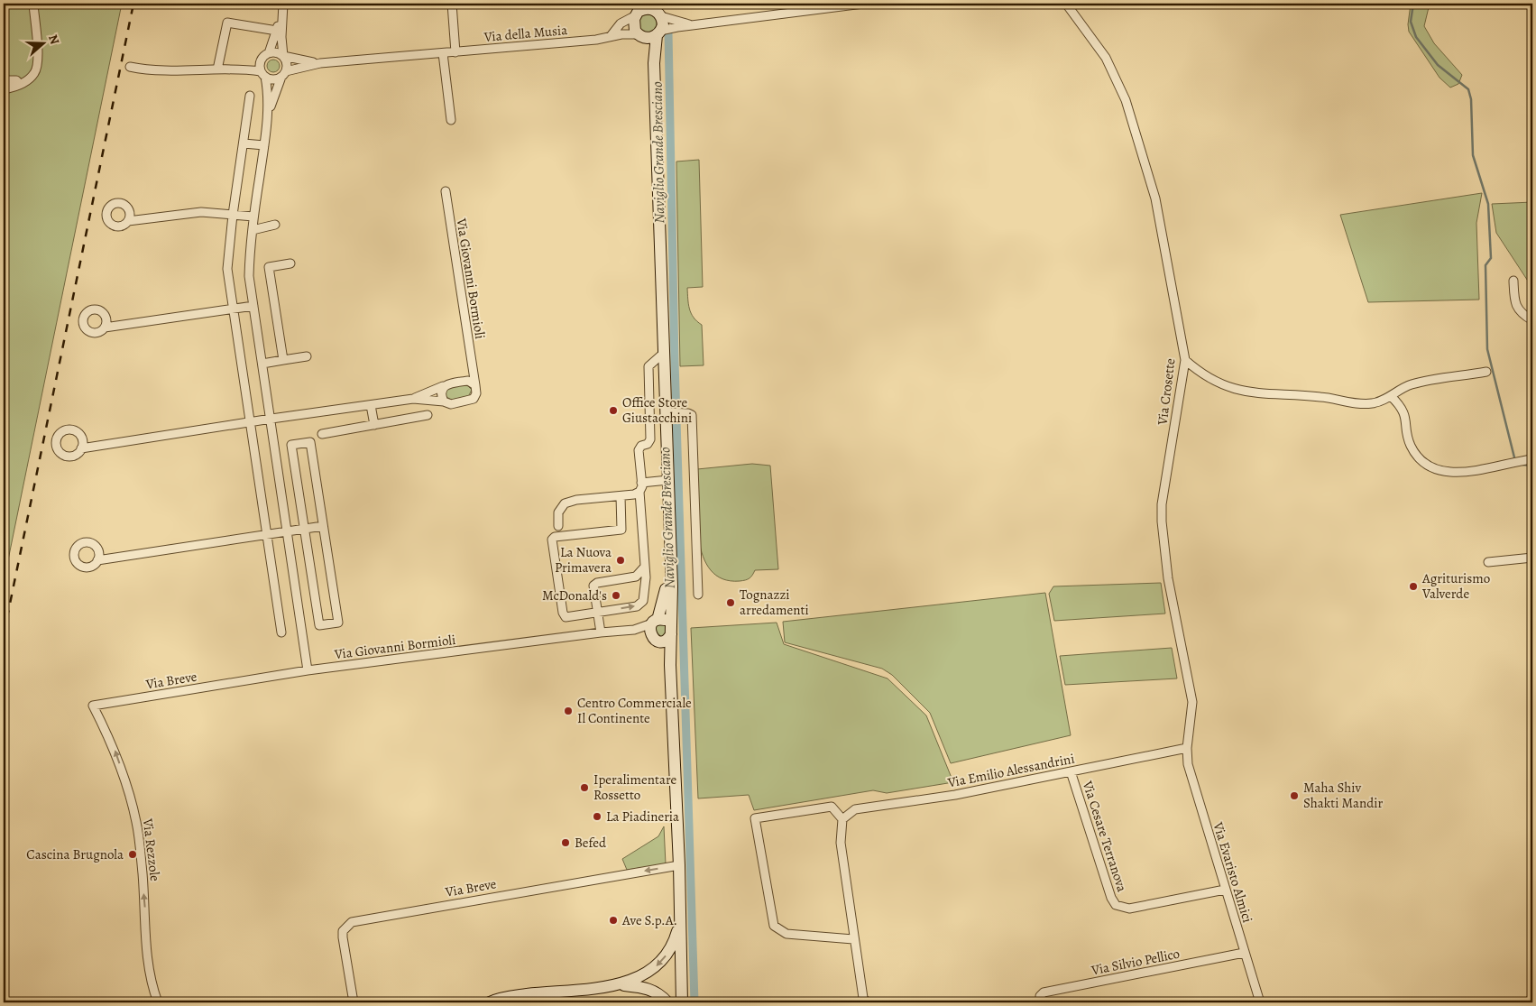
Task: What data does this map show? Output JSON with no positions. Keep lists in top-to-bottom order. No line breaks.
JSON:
{"streets":{"street":["Via della Musia","Via Giovanni Bormioli","Via Crosette","Via Breve","Via Emilio Alessandrini","Via Cesare Terranova","Via Rezzole","Via Evaristo Almici","Via Silvio Pellico"]},"crossings":[["Via Giovanni Bormioli","Via Breve"],["Via Crosette","Via Emilio Alessandrini"],["Via Crosette","Via Evaristo Almici"],["Via Breve","Via Rezzole"],["Via Emilio Alessandrini","Via Cesare Terranova"],["Via Emilio Alessandrini","Via Evaristo Almici"],["Via Cesare Terranova","Via Evaristo Almici"],["Via Evaristo Almici","Via Silvio Pellico"]],"one_way":["Via Breve","Via Rezzole"],"water":["Naviglio Grande Bresciano"],"places":["Office Store Giustacchini","La Nuova Primavera","Agriturismo Valverde","McDonald's","Tognazzi arredamenti","Centro Commerciale Il Continente","Iperalimentare Rossetto","Maha Shiv Shakti Mandir","La Piadineria","Befed","Cascina Brugnola","Ave S.p.A."],"north":"right"}
